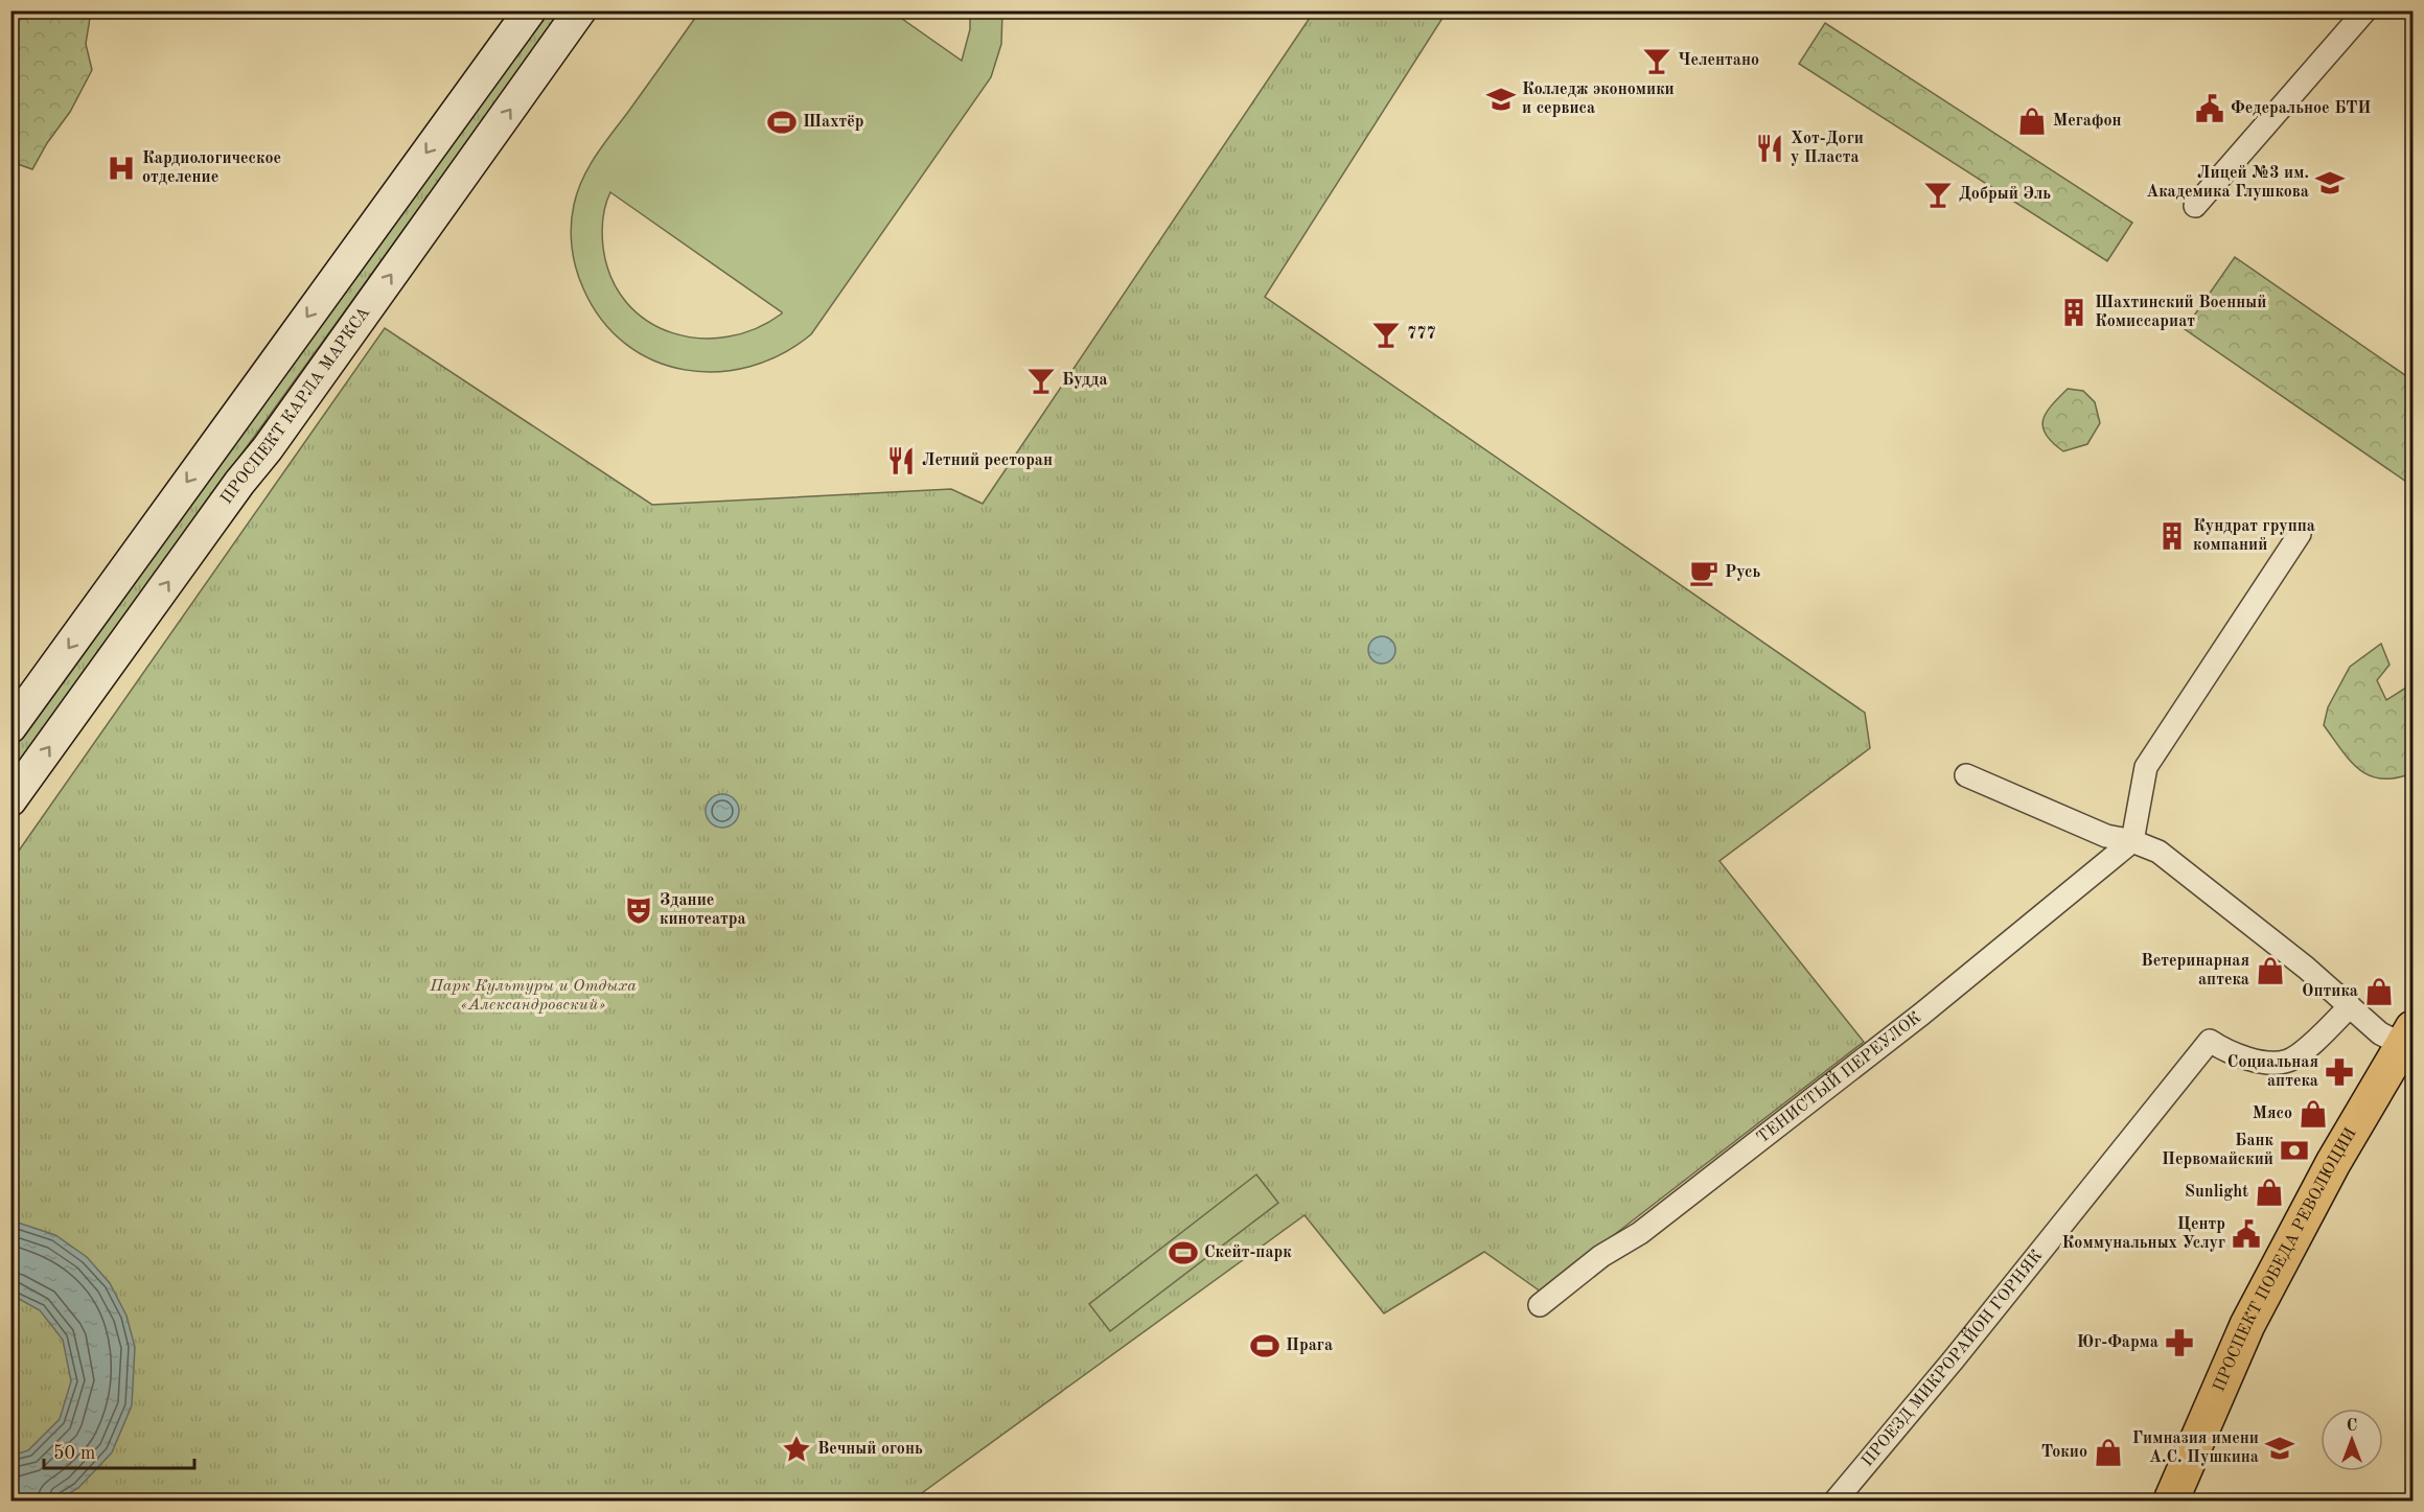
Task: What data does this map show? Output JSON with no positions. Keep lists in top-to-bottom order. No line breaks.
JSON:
{"streets":{"main road":["ПРОСПЕКТ КАРЛА МАРКСА","ПРОСПЕКТ ПОБЕДА РЕВОЛЮЦИИ"],"street":["ТЕНИСТЫЙ ПЕРЕУЛОК","ПРОЕЗД МИКРОРАЙОН ГОРНЯК"]},"parks":["Парк Культуры и Отдыха «Александровский»"],"places":{"bar":["Челентано","Добрый Эль","777","Будда"],"school or university":["Колледж экономики и сервиса","Лицей №3 им. Академика Глушкова","Гимназия имени А.С. Пушкина"],"public building":["Федеральное БТИ","Центр Коммунальных Услуг"],"shop":["Мегафон","Ветеринарная аптека","Оптика","Мясо","Sunlight","Токио"],"sports":["Шахтёр","Скейт-парк","Прага"],"restaurant":["Хот-Доги у Пласта","Летний ресторан"],"hospital":["Кардиологическое отделение"],"building":["Шахтинский Военный Комиссариат","Кундрат группа компаний"],"cafe":["Русь"],"theatre":["Здание кинотеатра"],"pharmacy":["Социальная аптека","Юг-Фарма"],"bank":["Банк Первомайский"],"place":["Вечный огонь"]},"scale_bar":"50 m","north":"top"}
